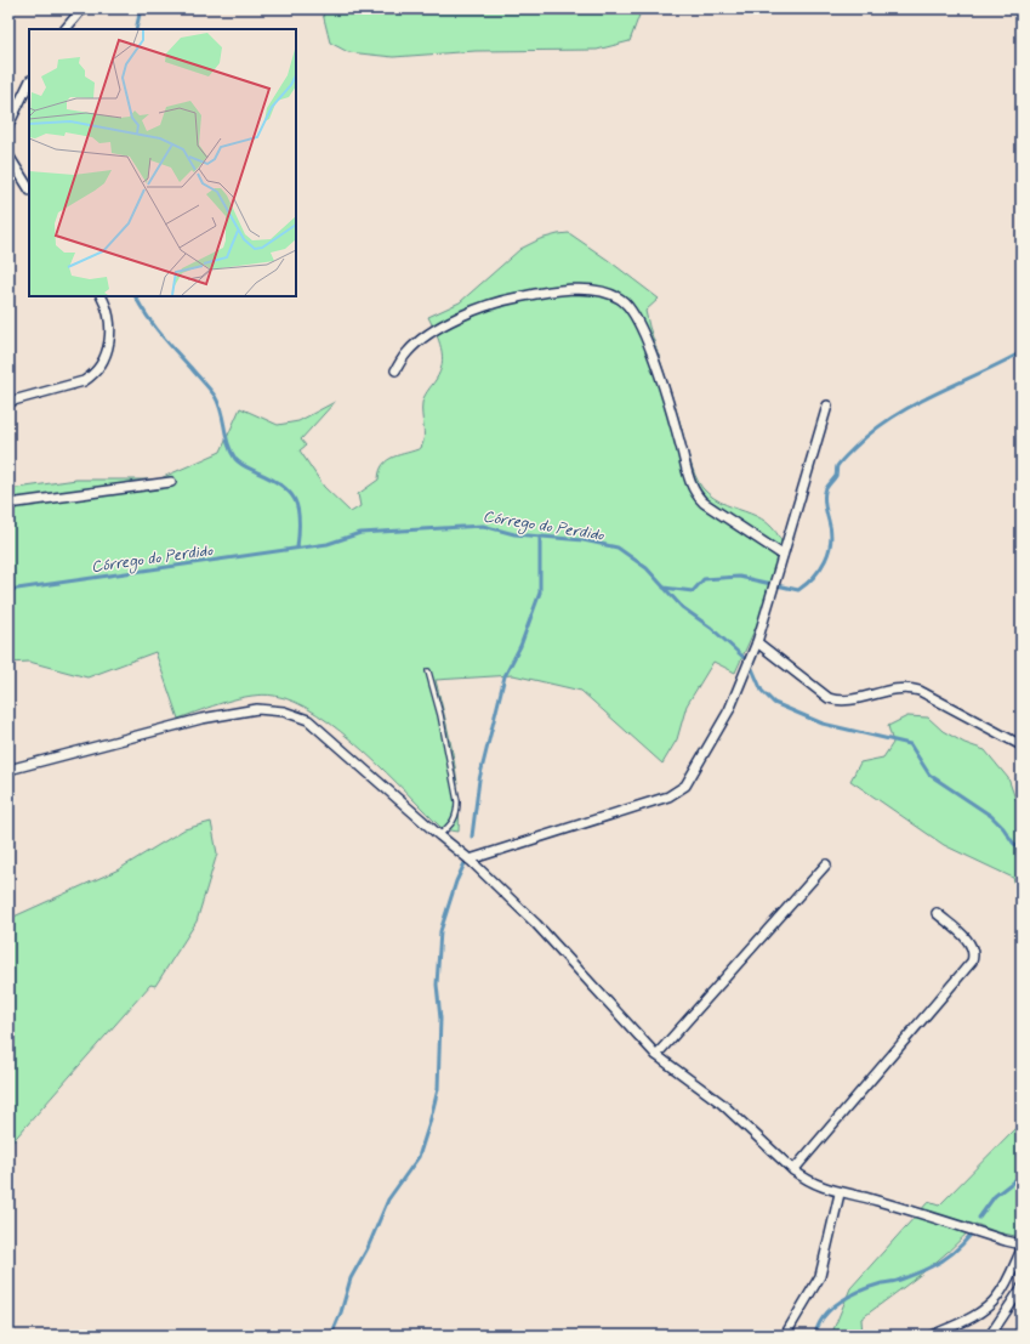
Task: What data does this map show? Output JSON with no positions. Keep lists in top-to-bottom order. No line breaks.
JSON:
{"water":["Córrego do Perdido"]}
